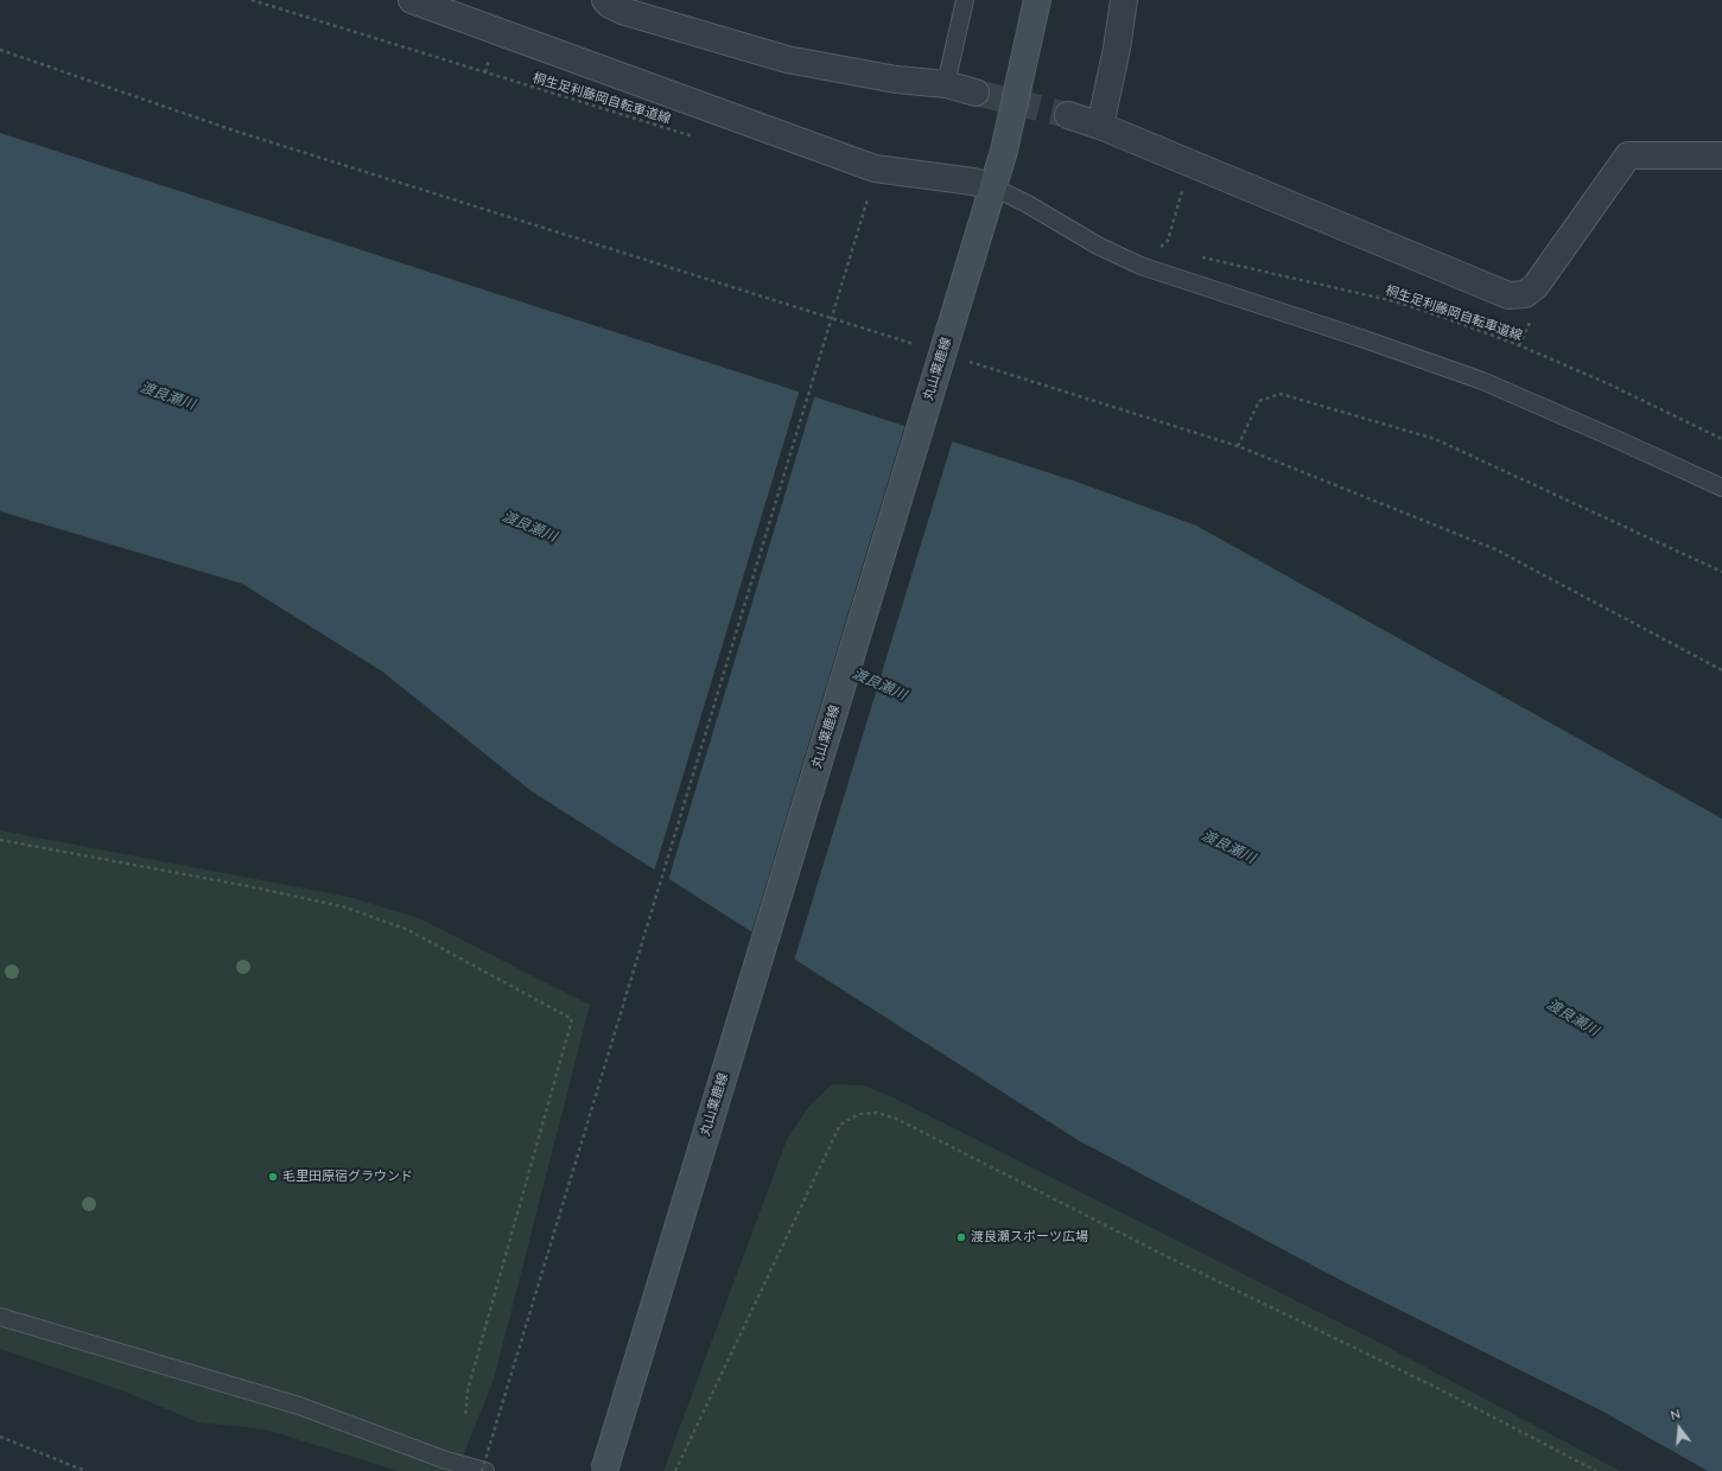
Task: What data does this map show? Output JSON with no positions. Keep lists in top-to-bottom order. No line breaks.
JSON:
{"streets":{"main road":["丸山葉鹿線"],"path":["桐生足利藤岡自転車道線"]},"water":["渡良瀬川"],"places":["毛里田原宿グラウンド","渡良瀬スポーツ広場"],"north":"top"}
